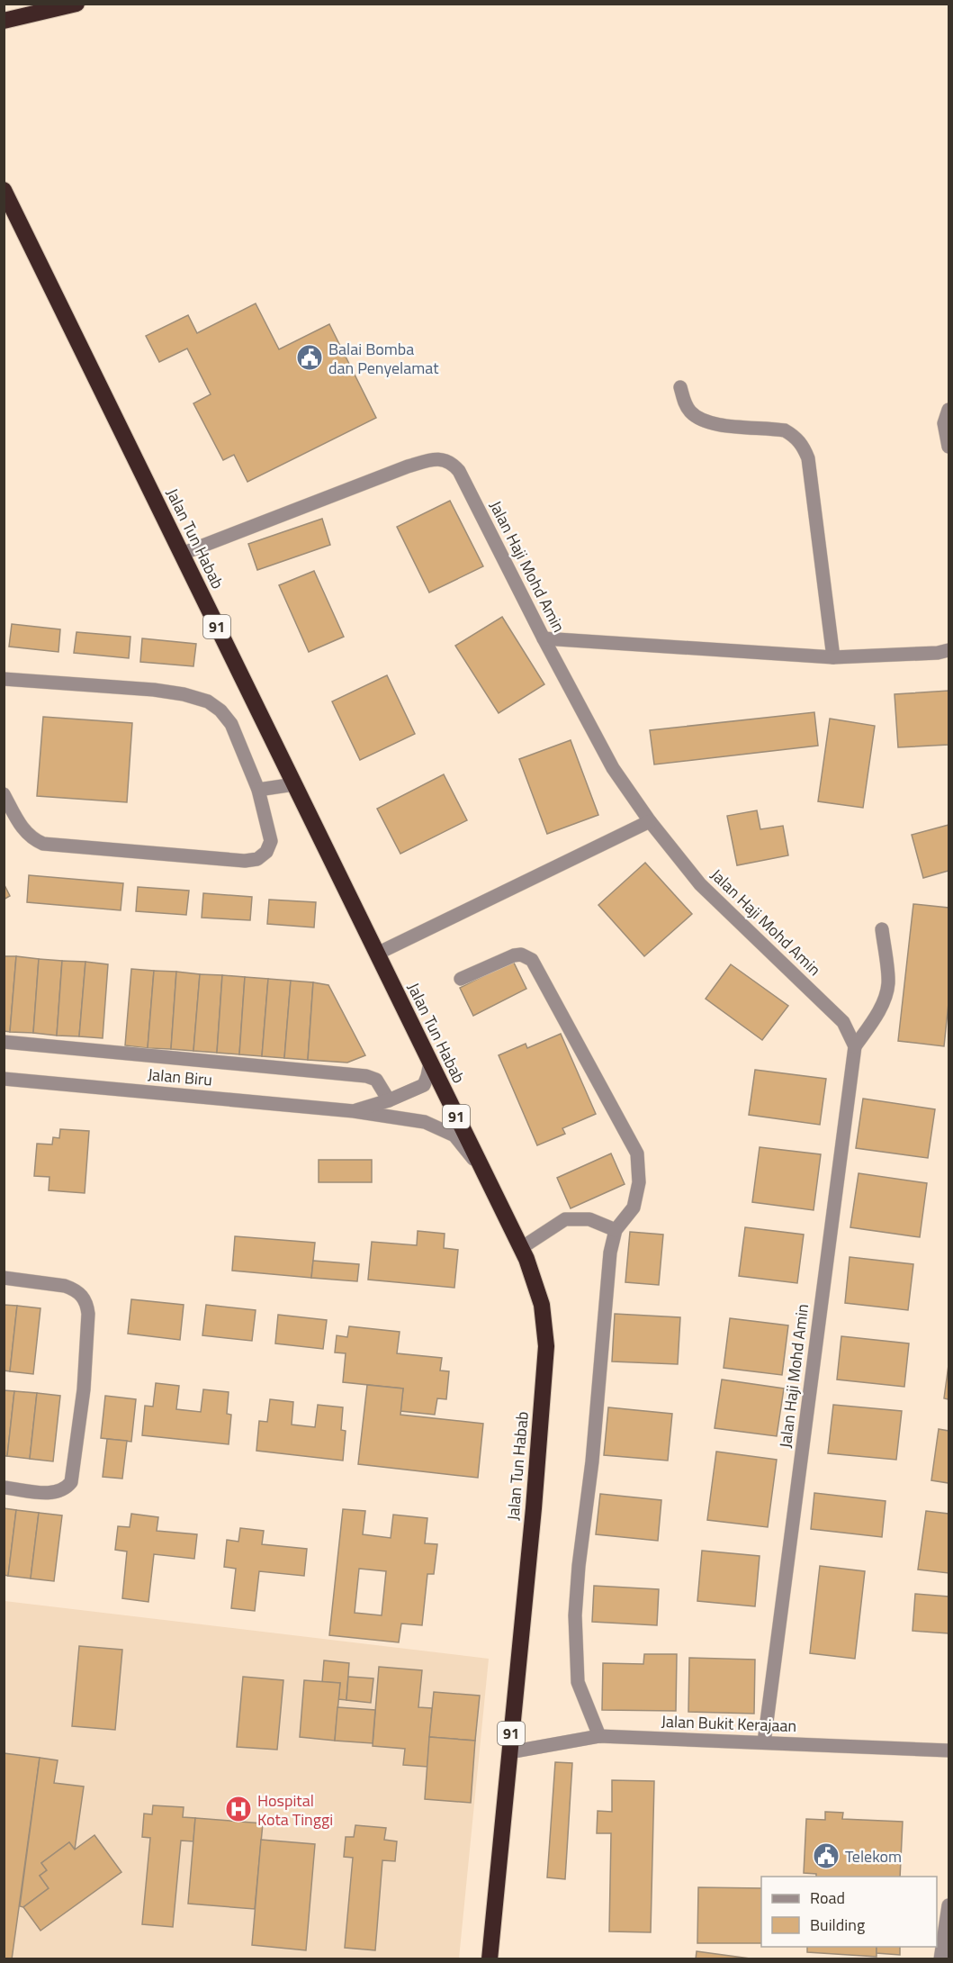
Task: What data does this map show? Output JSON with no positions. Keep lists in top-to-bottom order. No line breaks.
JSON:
{"streets":{"highway":["Jalan Tun Habab","91"],"street":["Jalan Haji Mohd Amin","Jalan Biru","Jalan Bukit Kerajaan"]},"crossings":[["Jalan Tun Habab","Jalan Haji Mohd Amin"],["Jalan Tun Habab","Jalan Biru"],["Jalan Tun Habab","Jalan Bukit Kerajaan"],["Jalan Haji Mohd Amin","Jalan Bukit Kerajaan"]],"places":{"public building":["Balai Bomba dan Penyelamat","Telekom"],"hospital":["Hospital Kota Tinggi"]},"legend":["Road","Building"]}
